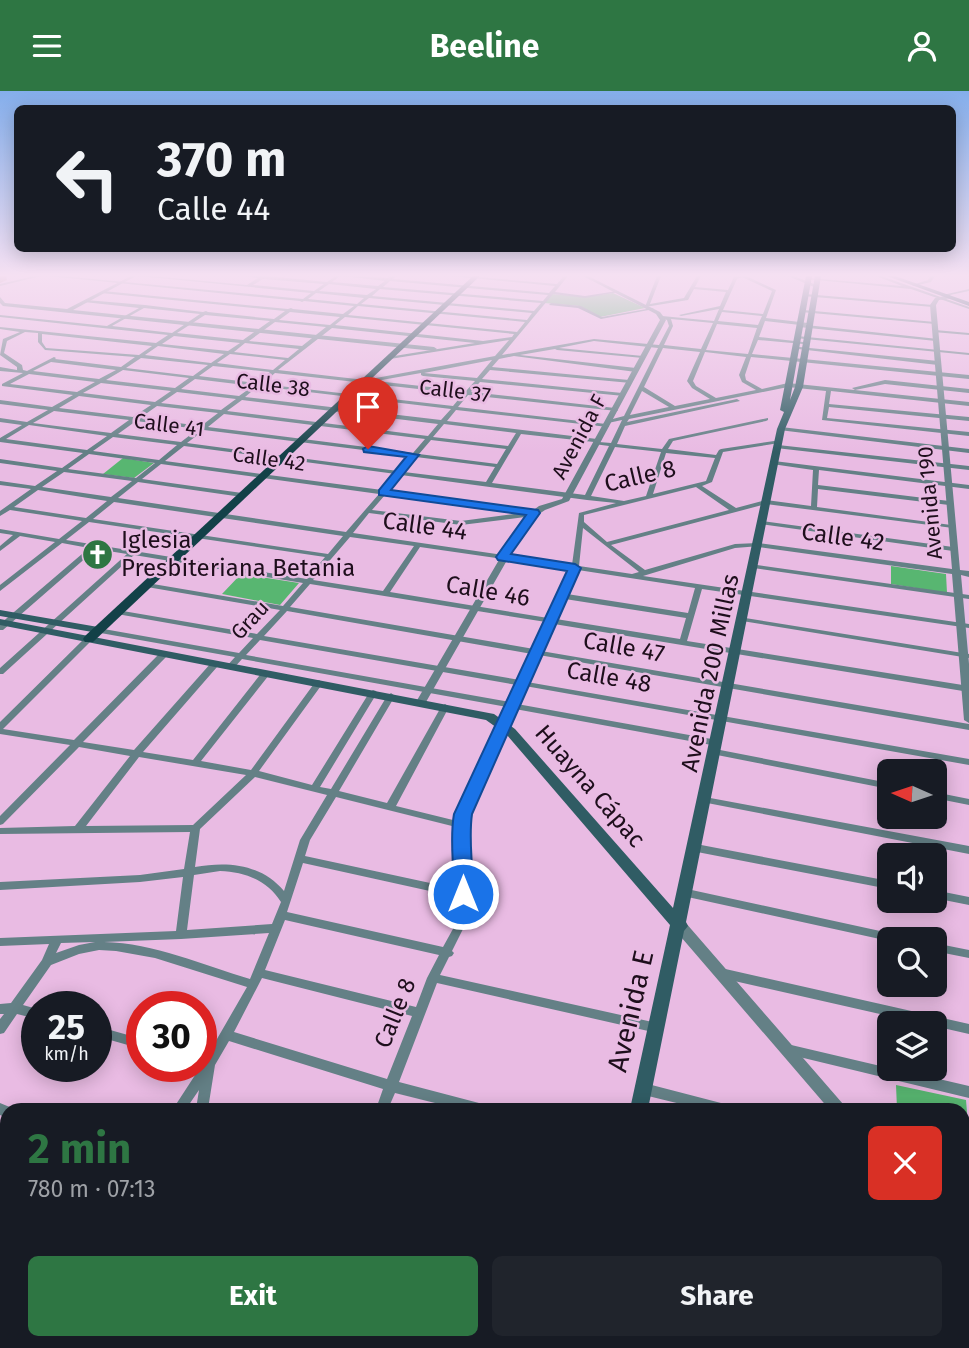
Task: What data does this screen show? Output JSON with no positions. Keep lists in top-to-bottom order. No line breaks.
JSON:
{"streets":{"main road":["Avenida 200 Millas","Huayna Cápac","Avenida E"],"street":["Calle 38","Calle 37","Calle 41","Avenida F","Calle 42","Calle 8","Avenida 190","Calle 44","Calle 46","Grau","Calle 47","Calle 48"]},"crossings":[["Calle 38","Avenida F"],["Calle 38","Calle 8"],["Calle 38","Grau"],["Calle 37","Avenida F"],["Calle 37","Grau"],["Calle 37","Avenida 200 Millas"],["Calle 41","Avenida F"],["Calle 41","Calle 8"],["Calle 41","Grau"],["Avenida F","Calle 42"],["Calle 42","Avenida 190"],["Calle 42","Calle 44"],["Calle 42","Grau"],["Calle 42","Avenida 200 Millas"],["Calle 8","Calle 44"],["Calle 8","Calle 46"],["Calle 8","Calle 47"],["Calle 8","Calle 48"],["Calle 8","Huayna Cápac"],["Avenida 190","Calle 44"],["Avenida 190","Calle 46"],["Calle 44","Grau"],["Calle 44","Avenida 200 Millas"],["Calle 46","Grau"],["Calle 46","Avenida 200 Millas"],["Grau","Calle 47"],["Grau","Calle 48"],["Grau","Huayna Cápac"],["Calle 47","Avenida 200 Millas"],["Avenida 200 Millas","Calle 48"],["Avenida 200 Millas","Huayna Cápac"],["Avenida 200 Millas","Avenida E"],["Huayna Cápac","Avenida E"]],"places":{"church":["Iglesia Presbiteriana Betania"]},"north":"left","page":{"header":"Beeline","turn":["370 m","Calle 44"],"speed":"25 km/h","limit":"30","heading":["2 min","780 m · 07:13"],"buttons":["Exit","Share"]}}
